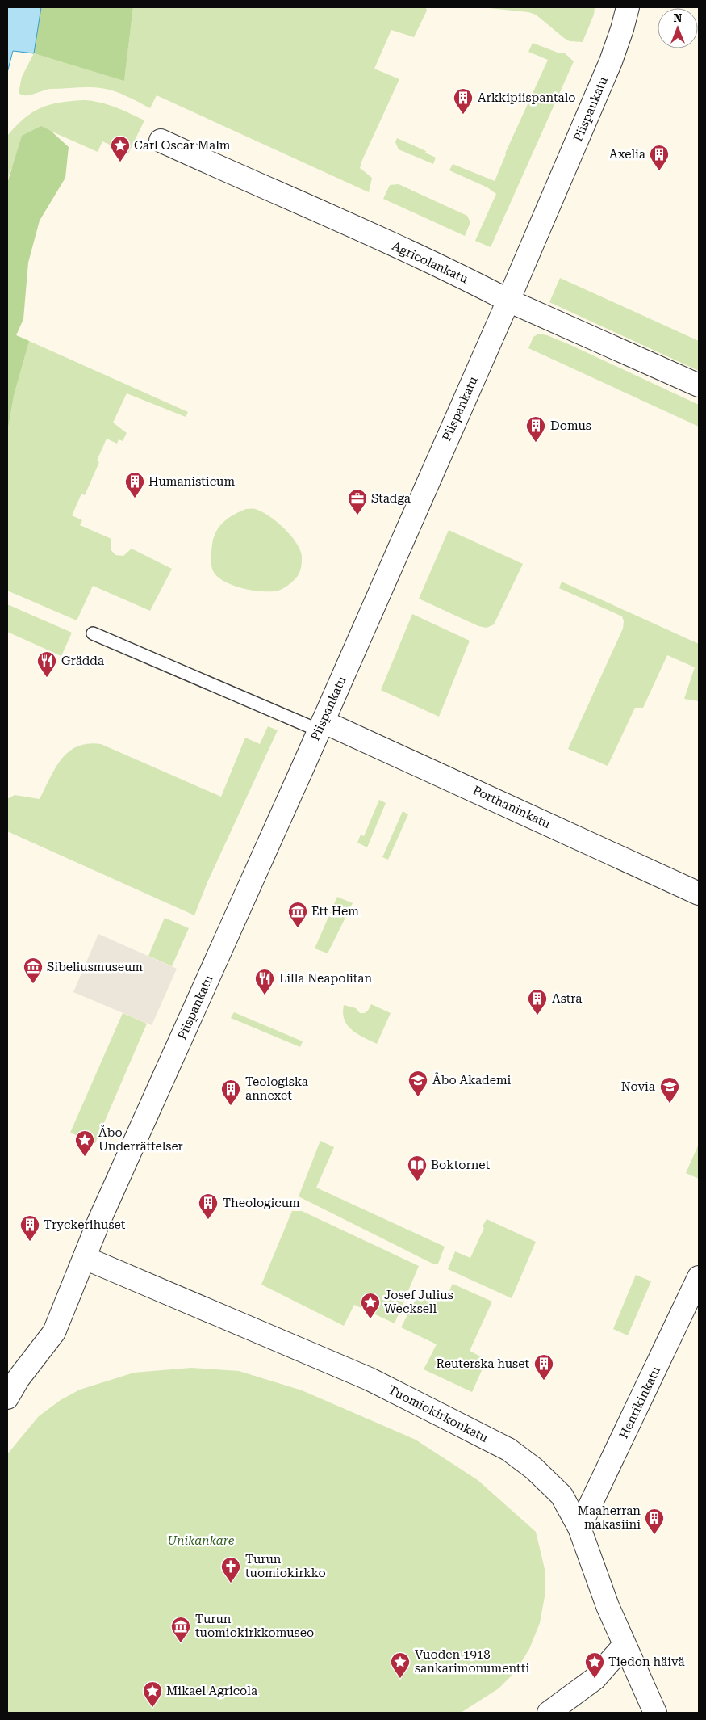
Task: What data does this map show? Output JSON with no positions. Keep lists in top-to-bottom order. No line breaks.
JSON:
{"streets":{"street":["Piispankatu","Agricolankatu","Porthaninkatu","Henrikinkatu","Tuomiokirkonkatu"]},"crossings":[["Piispankatu","Agricolankatu"],["Piispankatu","Porthaninkatu"],["Piispankatu","Tuomiokirkonkatu"],["Henrikinkatu","Tuomiokirkonkatu"]],"parks":["Unikankare"],"places":{"building":["Arkkipiispantalo","Axelia","Domus","Humanisticum","Astra","Teologiska annexet","Theologicum","Tryckerihuset","Reuterska huset","Maaherran makasiini"],"place":["Carl Oscar Malm","Åbo Underrättelser","Josef Julius Wecksell","Vuoden 1918 sankarimonumentti","Tiedon häivä","Mikael Agricola"],"office":["Stadga"],"restaurant":["Grädda","Lilla Neapolitan"],"museum":["Ett Hem","Sibeliusmuseum","Turun tuomiokirkkomuseo"],"school or university":["Åbo Akademi","Novia"],"library":["Boktornet"],"church":["Turun tuomiokirkko"]},"north":"top"}
